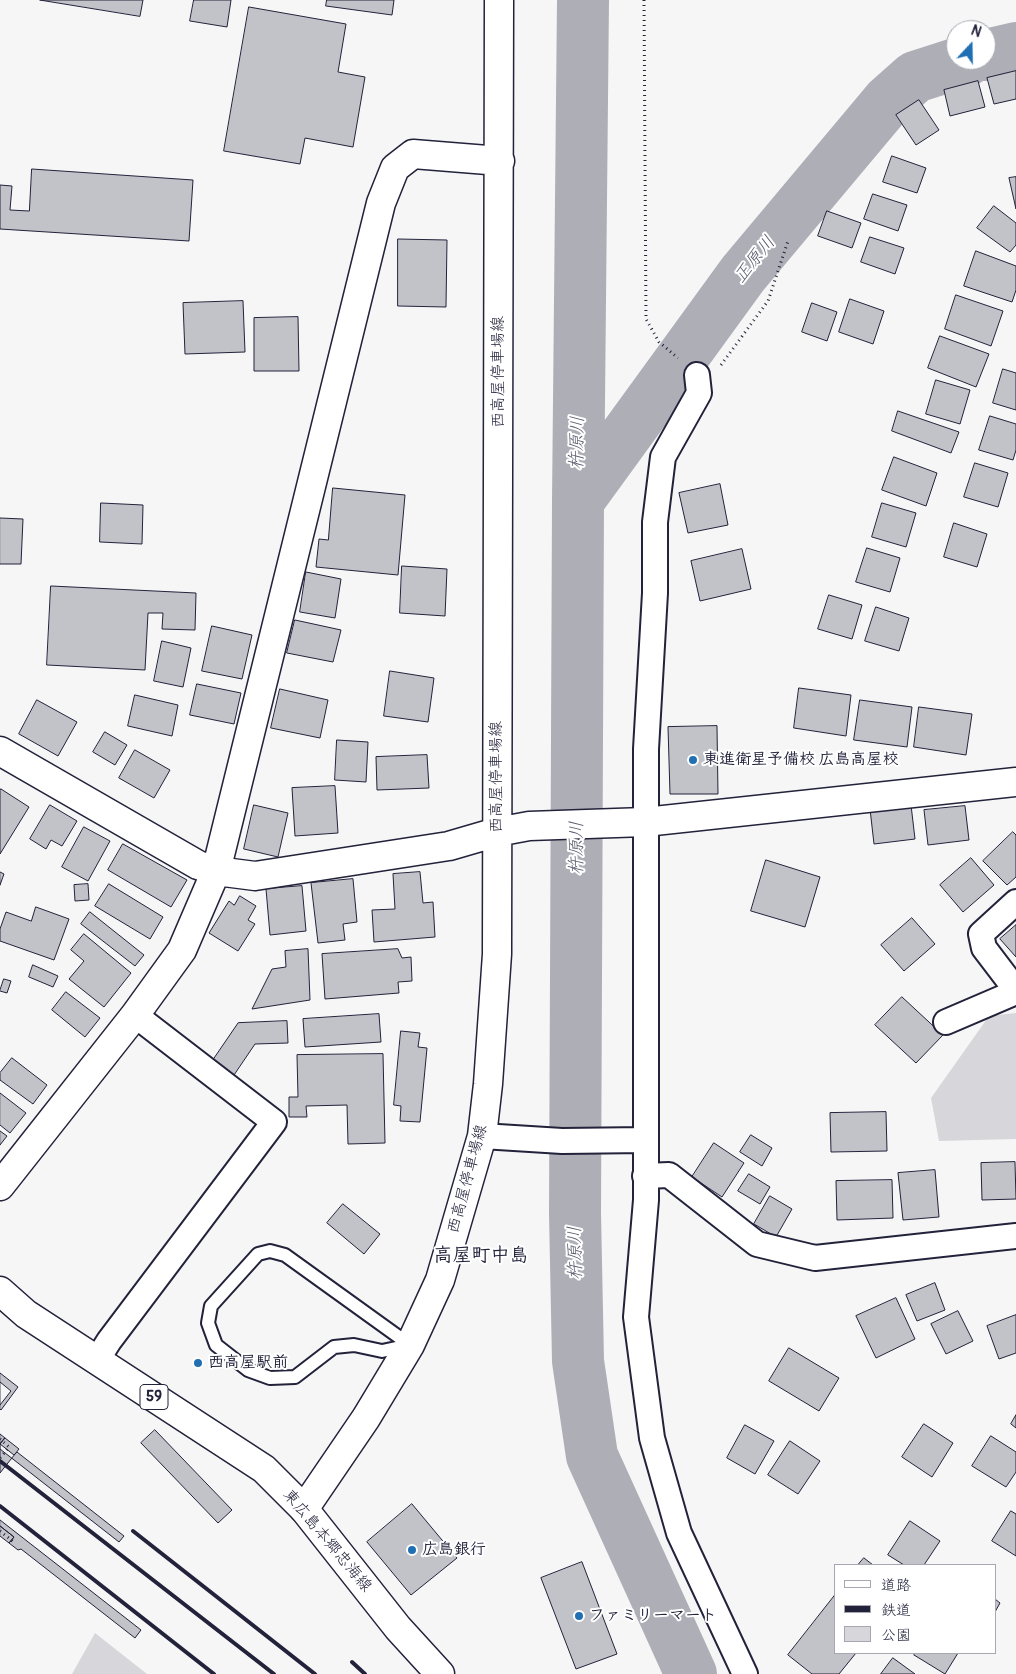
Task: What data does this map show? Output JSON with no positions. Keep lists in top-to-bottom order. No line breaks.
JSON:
{"streets":{"street":["西高屋停車場線","59","東広島本郷忠海線"]},"crossings":[["西高屋停車場線","東広島本郷忠海線"]],"districts":["高屋町中島"],"water":["正原川","杵原川"],"places":["東進衛星予備校 広島高屋校","西高屋駅前","広島銀行","ファミリーマート"],"legend":["道路","鉄道","公園"],"north":"top"}
